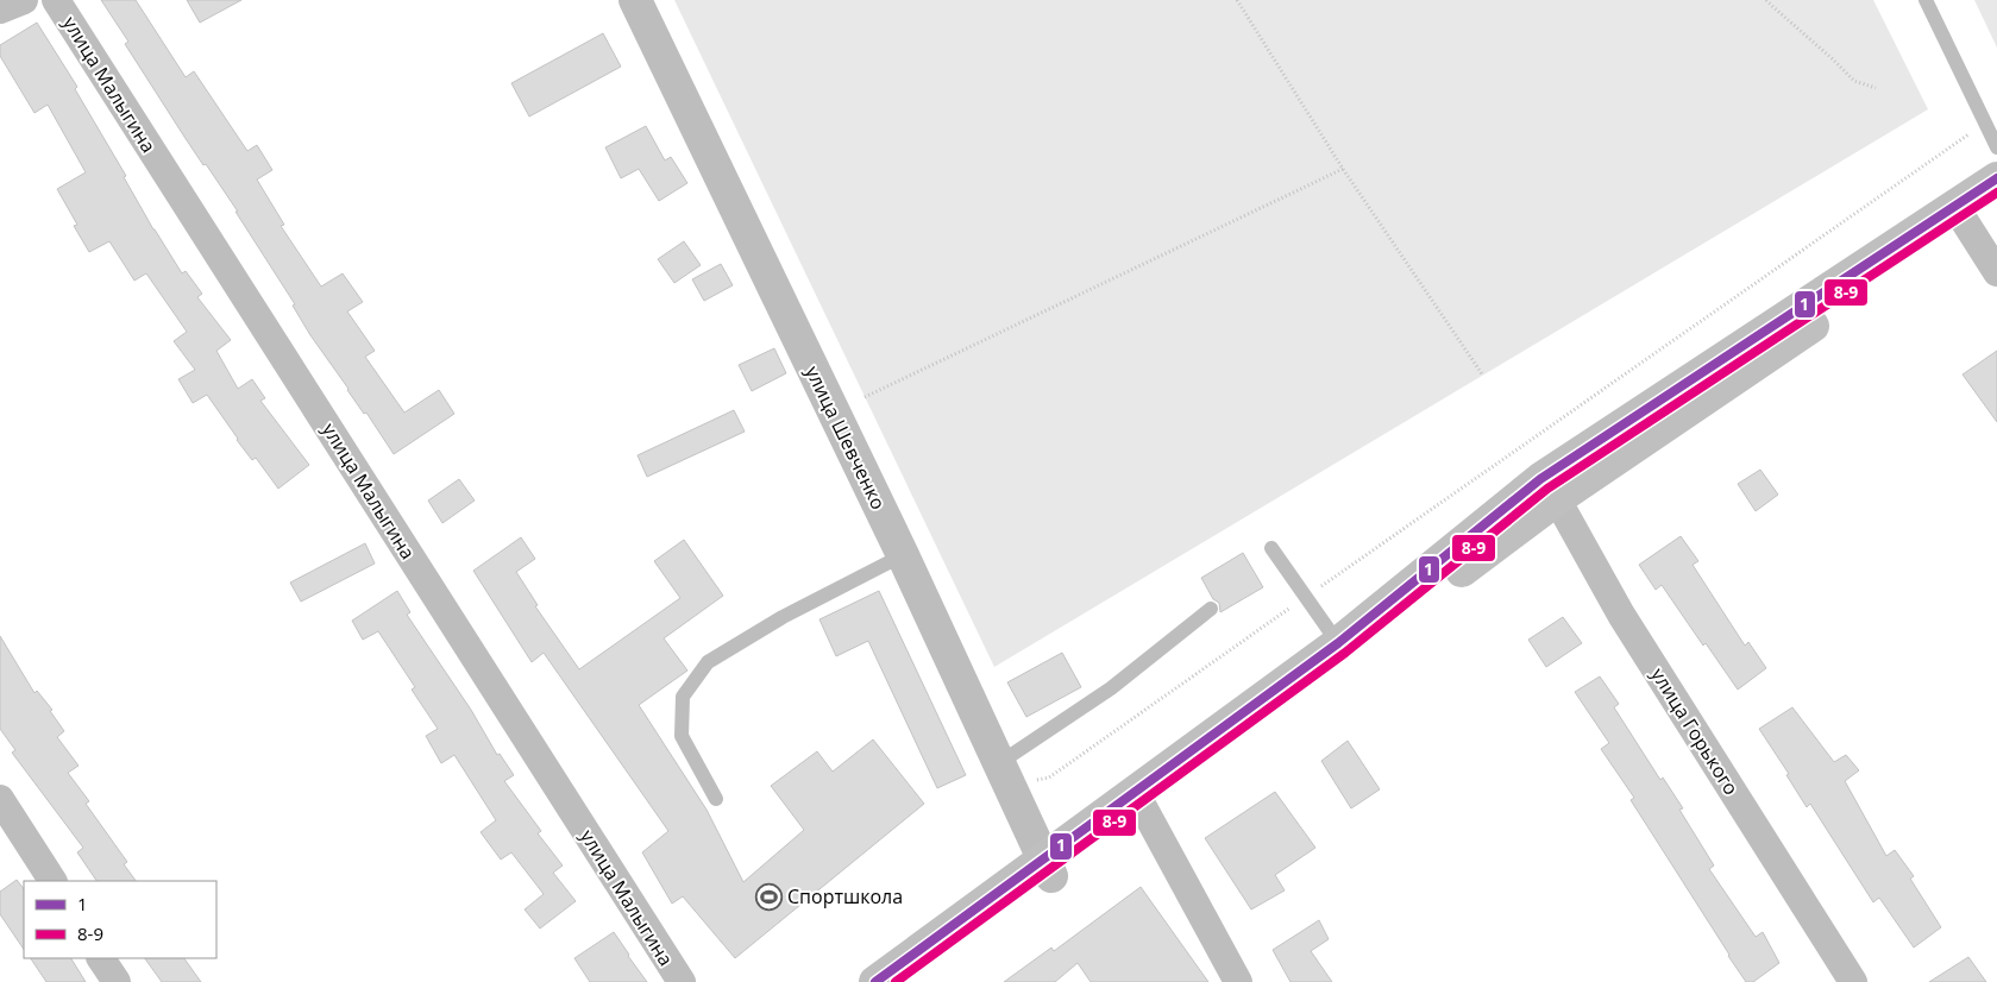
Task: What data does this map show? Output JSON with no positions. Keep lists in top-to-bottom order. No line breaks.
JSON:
{"streets":{"street":["улица Малыгина","улица Шевченко","улица Горького"]},"places":{"sports":["Спортшкола"]},"lines":["transit line 1","transit line 8-9"],"legend":["1","8-9"]}
